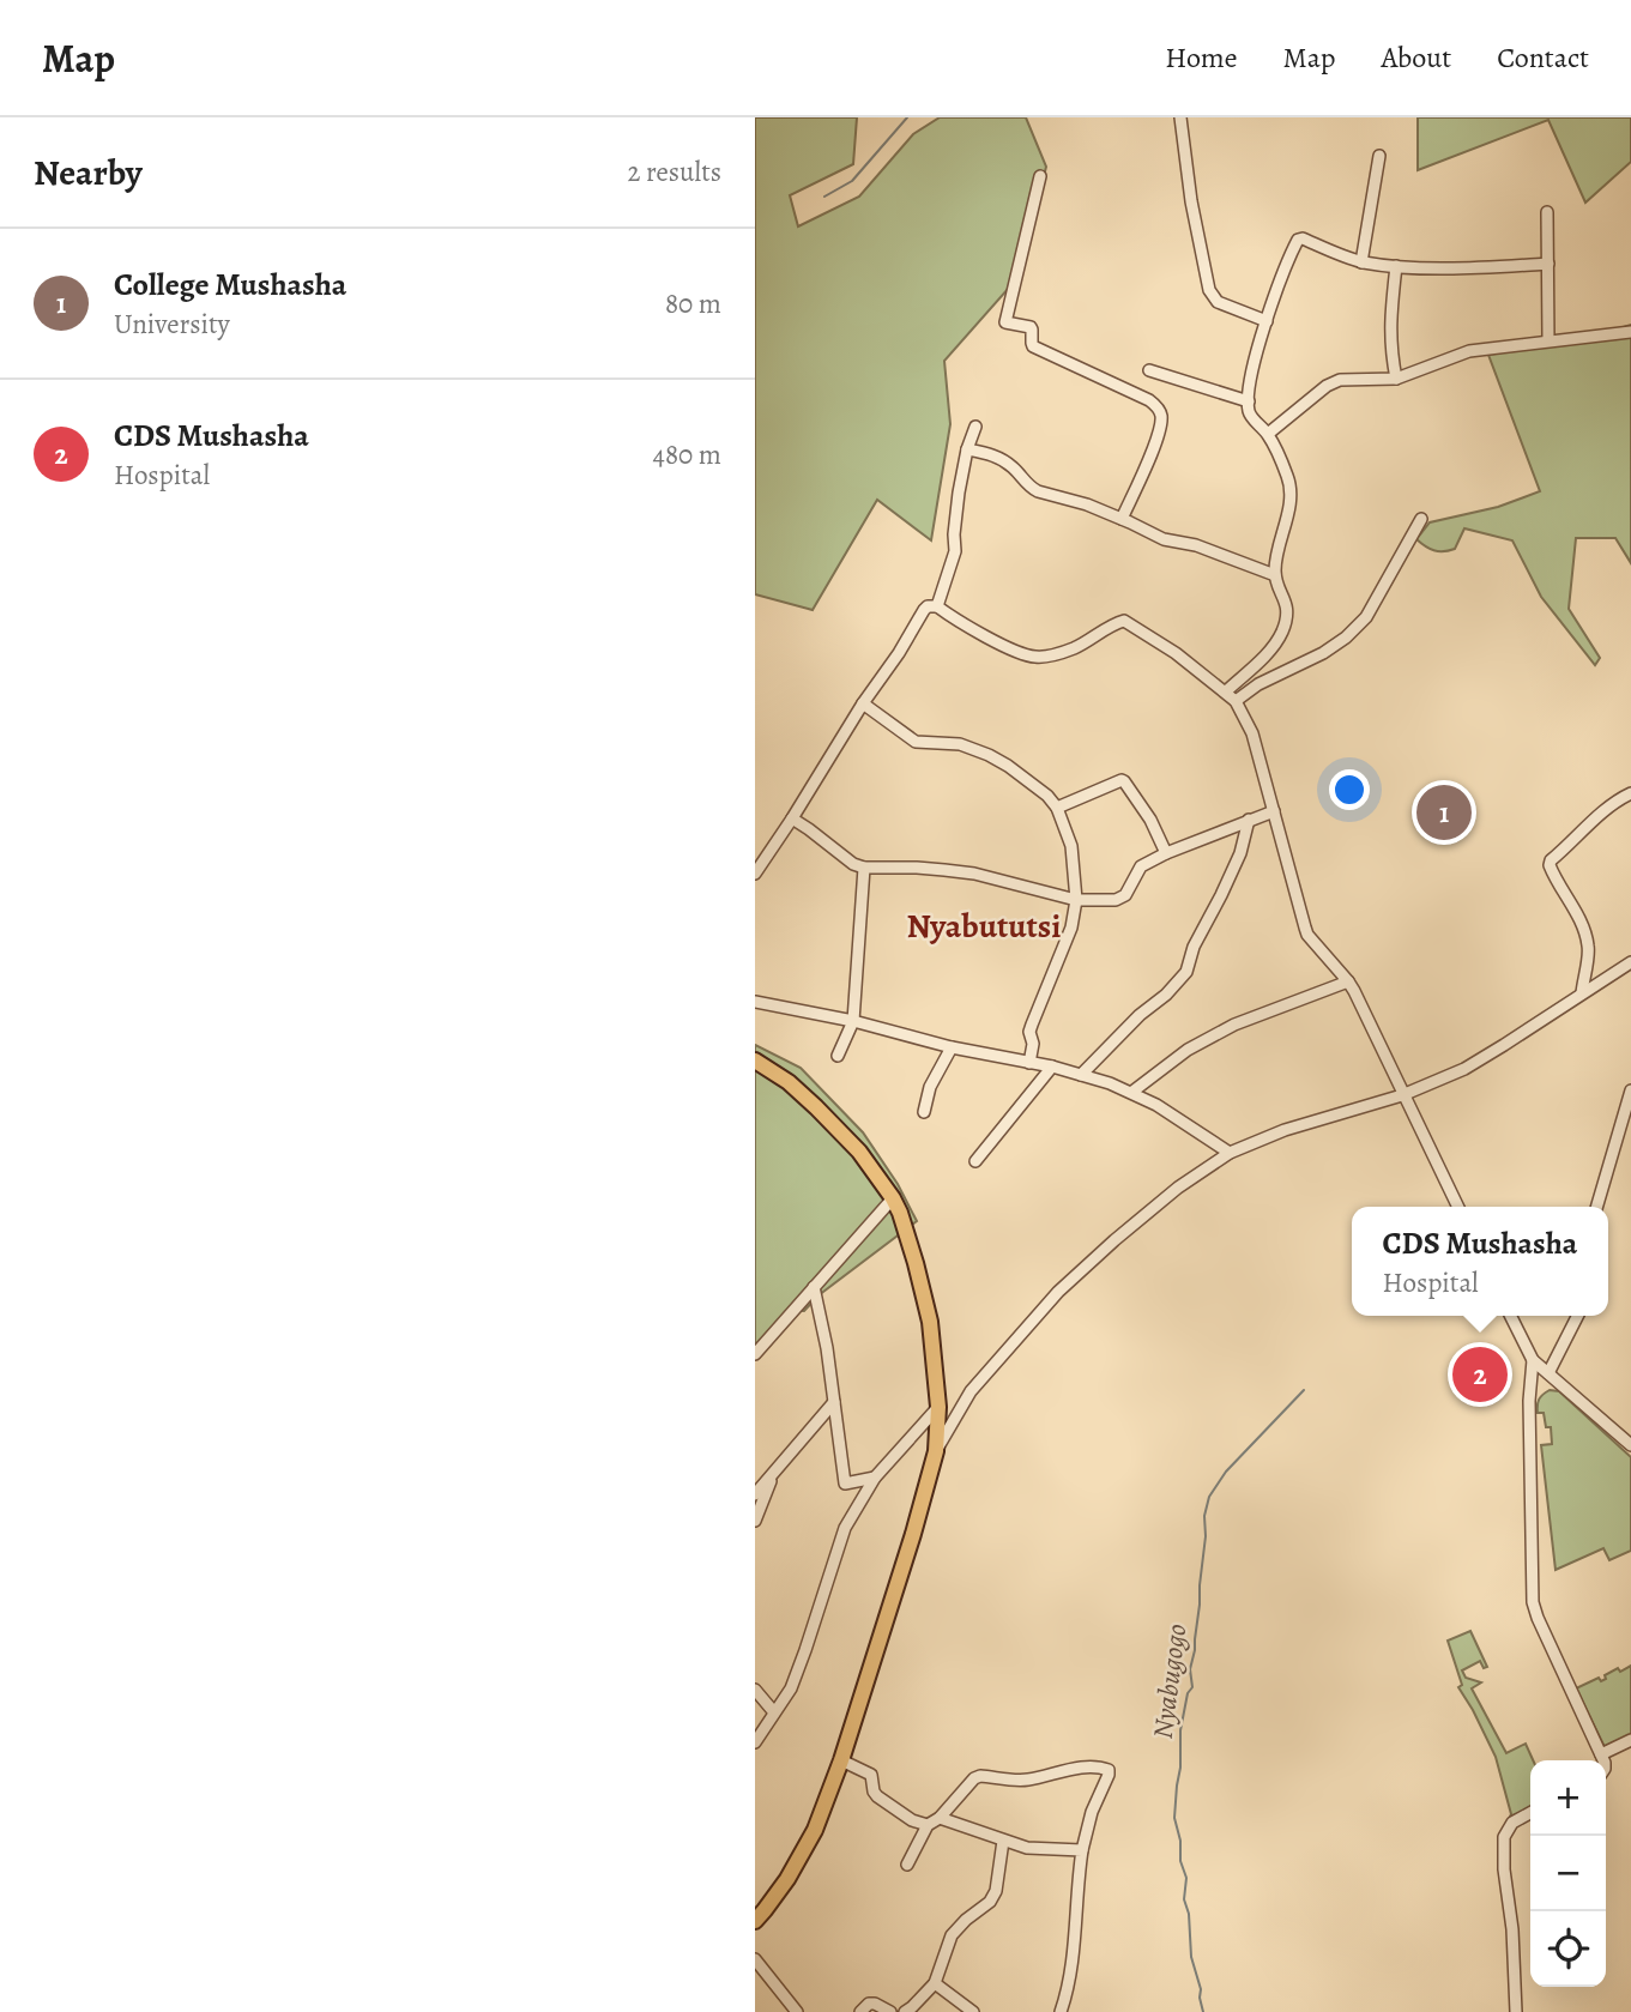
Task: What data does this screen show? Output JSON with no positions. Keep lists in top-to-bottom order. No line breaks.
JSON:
{"districts":["Nyabututsi"],"water":["Nyabugogo"],"page":{"header":"Map","nav":["Home","Map","About","Contact"],"heading":["Nearby","2 results"],"list":[{"mark":"1","name":"College Mushasha","note":"University","value":"80 m"},{"mark":"2","name":"CDS Mushasha","note":"Hospital","value":"480 m"}],"pins":["1","2"],"popup":["CDS Mushasha","Hospital"],"map_buttons":["+","−"]}}
